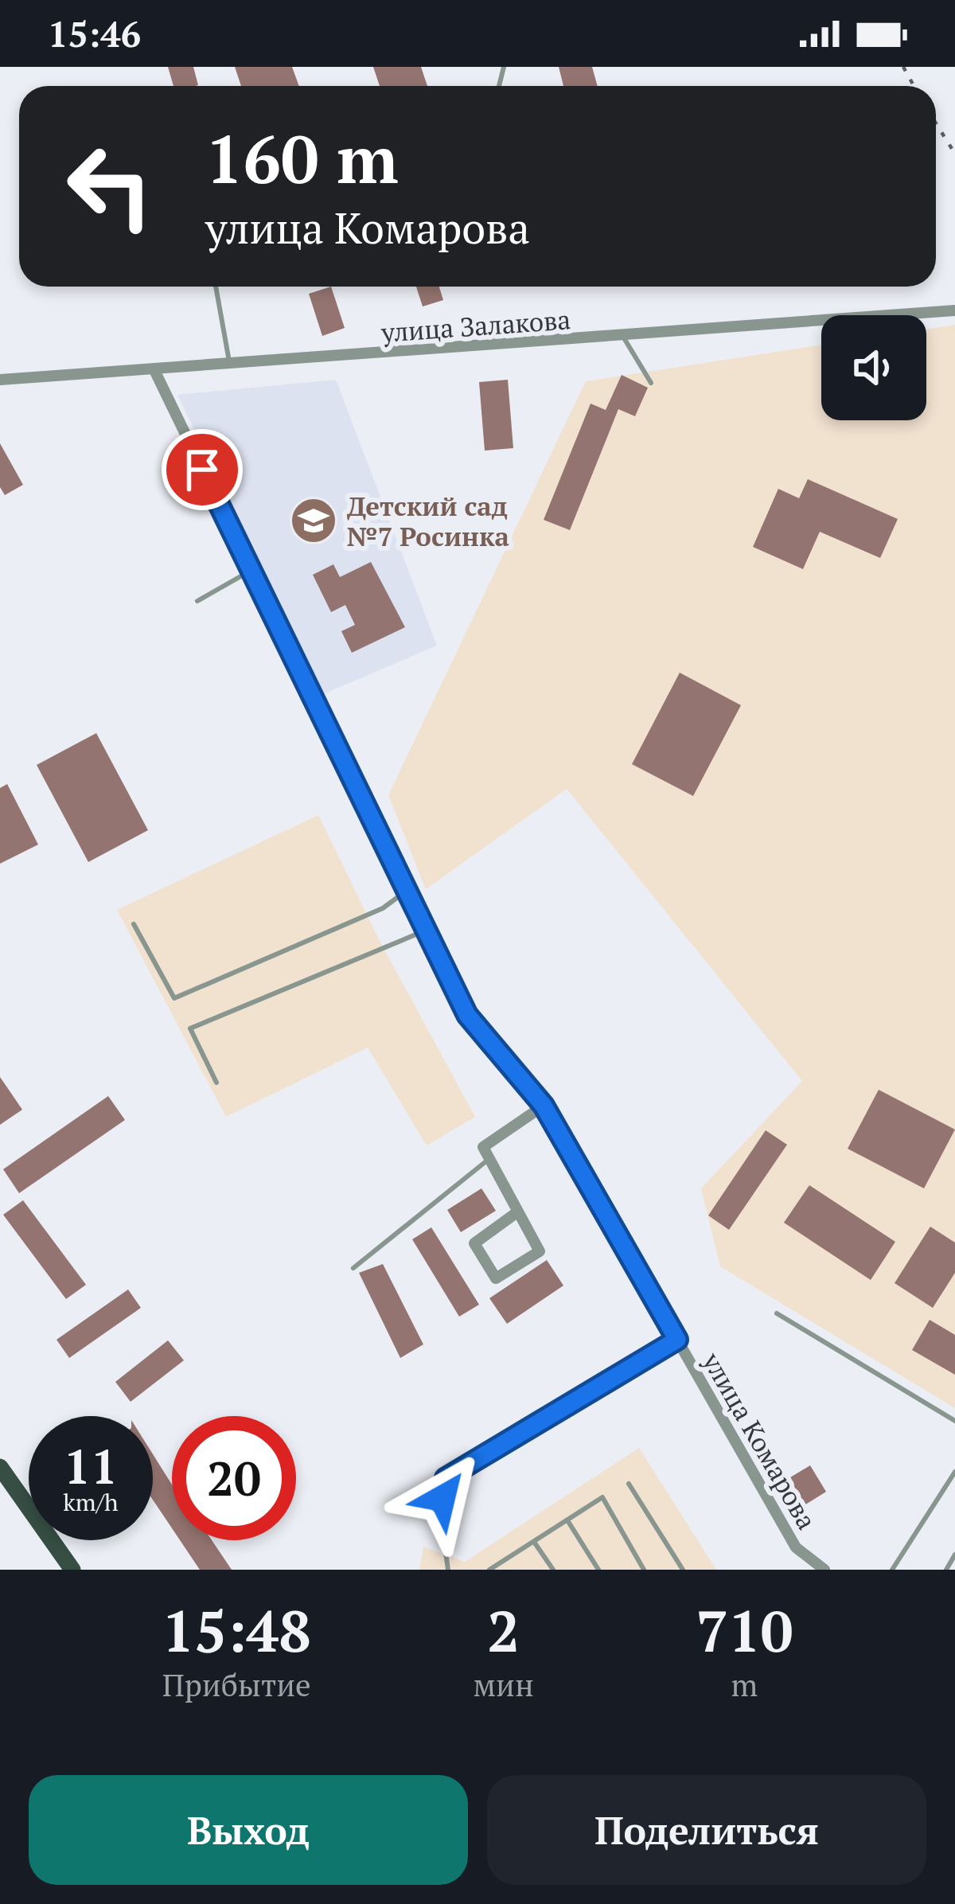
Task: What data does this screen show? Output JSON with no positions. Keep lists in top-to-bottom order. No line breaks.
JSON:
{"streets":{"street":["улица Залакова","улица Комарова"]},"crossings":[["улица Залакова","улица Комарова"]],"places":{"school or university":["Детский сад №7 Росинка"]},"page":{"status":"15:46","turn":["160 m","улица Комарова"],"speed":"11 km/h","limit":"20","eta":["15:48","Прибытие","2","мин","710","m"],"buttons":["Выход","Поделиться"]}}
